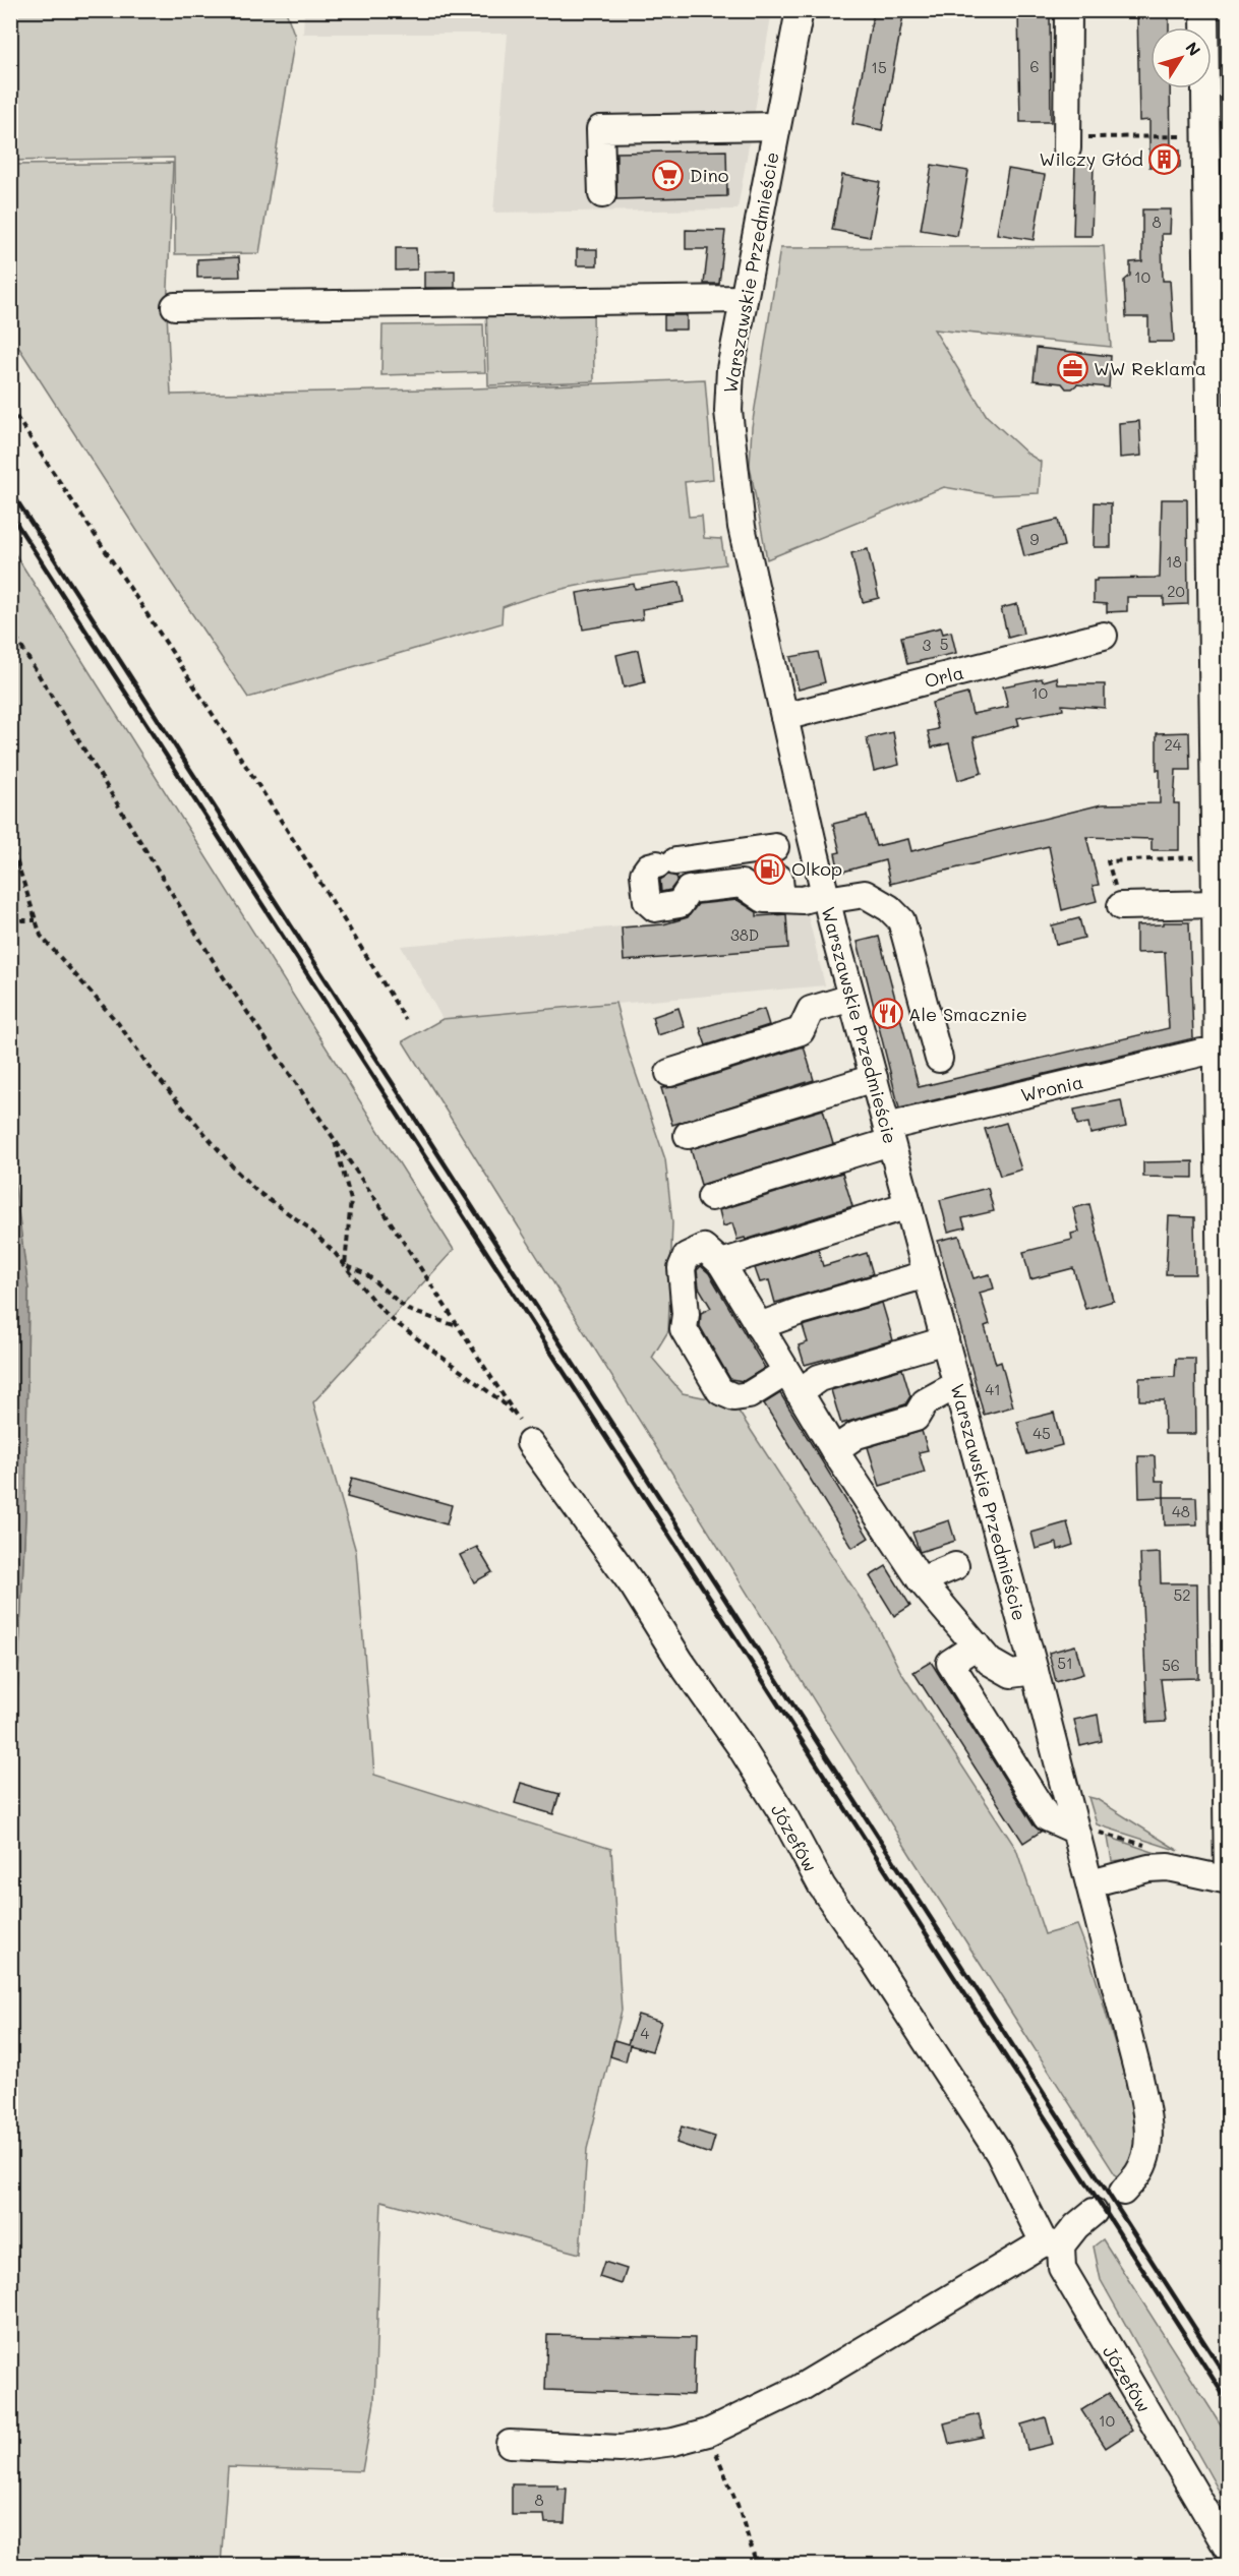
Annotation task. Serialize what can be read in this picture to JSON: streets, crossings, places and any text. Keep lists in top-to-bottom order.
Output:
{
  "streets": {
    "street": [
      "Warszawskie Przedmieście",
      "Orla",
      "Wronia",
      "Józefów"
    ]
  },
  "crossings": [
    ["Warszawskie Przedmieście", "Orla"],
    ["Warszawskie Przedmieście", "Wronia"]
  ],
  "places": {
    "building": ["Wilczy Głód"],
    "supermarket": ["Dino"],
    "office": ["WW Reklama"],
    "fuel station": ["Olkop"],
    "restaurant": ["Ale Smacznie"]
  },
  "house_numbers": [
    "6",
    "15",
    "8",
    "10",
    "9",
    "18",
    "20",
    "5",
    "3",
    "10",
    "24",
    "38D",
    "41",
    "45",
    "48",
    "52",
    "51",
    "56",
    "4",
    "10",
    "8"
  ],
  "north": "top right"
}
